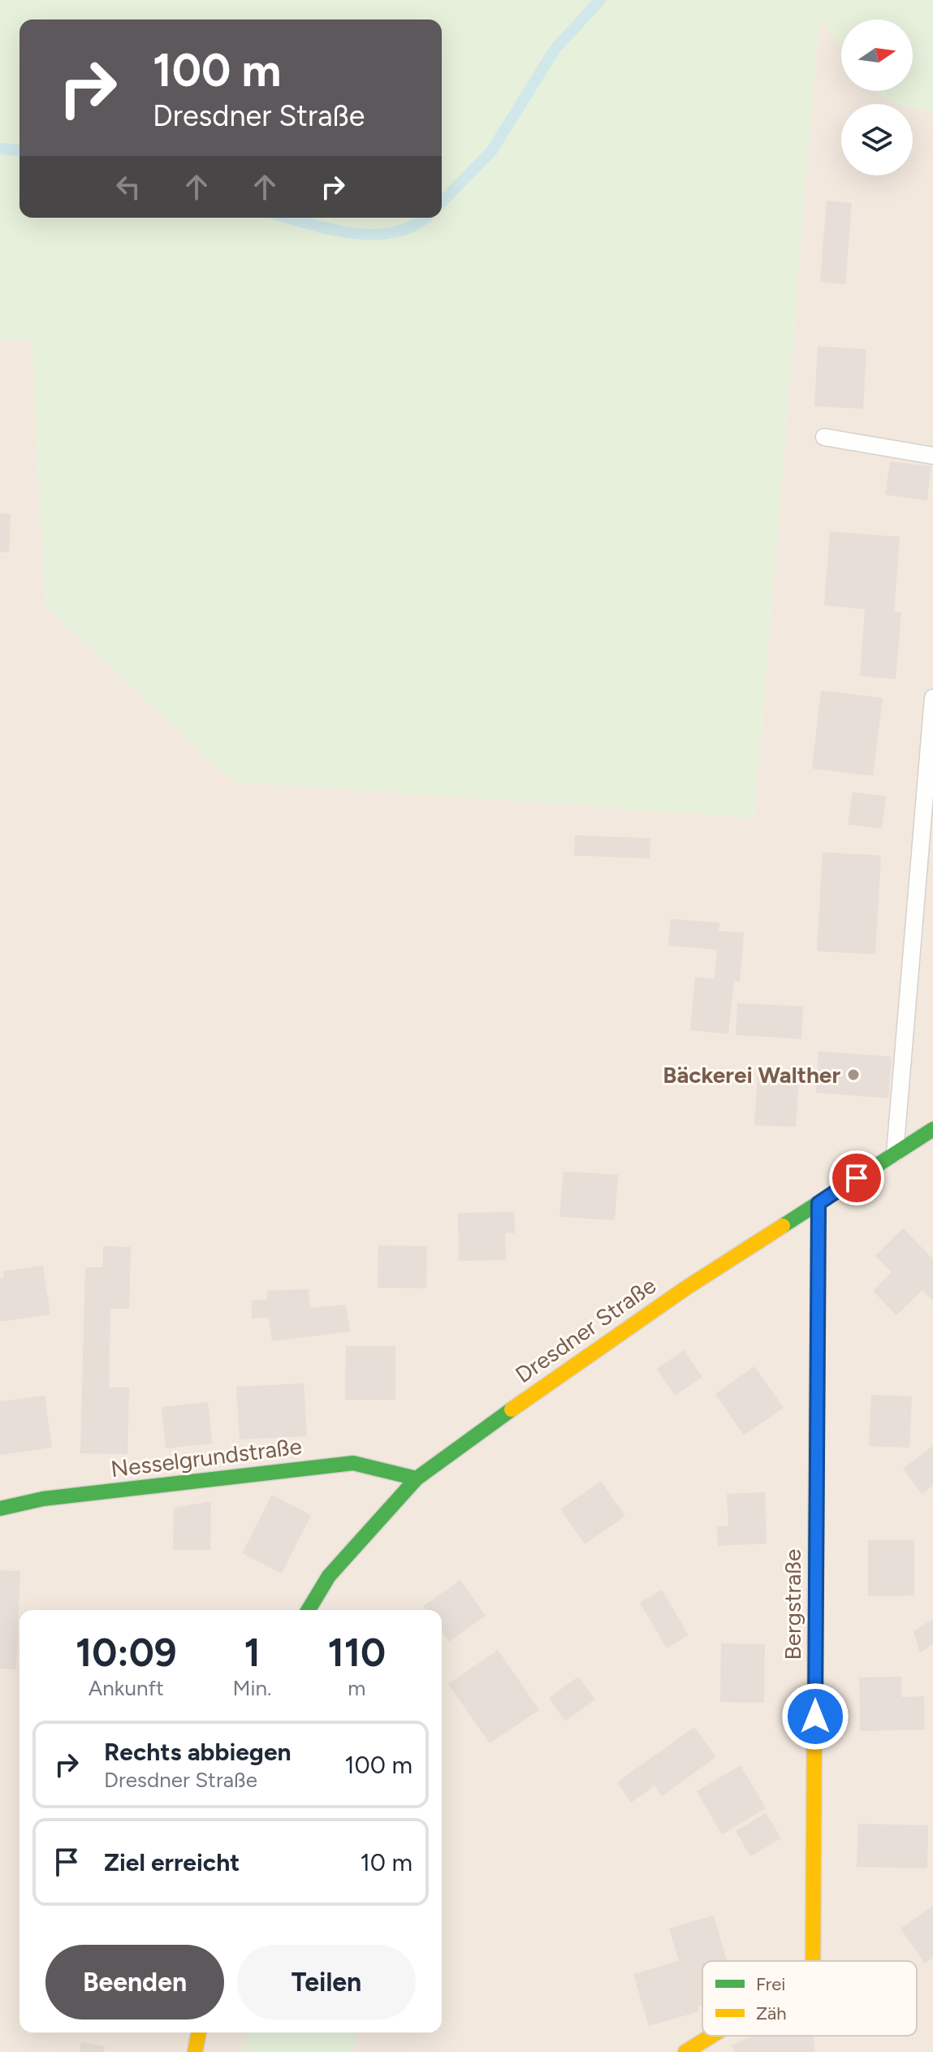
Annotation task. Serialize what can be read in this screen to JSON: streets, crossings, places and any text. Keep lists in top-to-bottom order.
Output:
{
  "streets": {
    "street": ["Dresdner Straße", "Nesselgrundstraße", "Bergstraße"]
  },
  "crossings": [
    ["Dresdner Straße", "Nesselgrundstraße"],
    ["Dresdner Straße", "Bergstraße"]
  ],
  "places": ["Bäckerei Walther"],
  "legend": ["Frei", "Zäh"],
  "north": "right",
  "page": {
    "turn": ["100 m", "Dresdner Straße"],
    "eta": [
      "10:09",
      "Ankunft",
      "1",
      "Min.",
      "110",
      "m"
    ],
    "list": [
      {
        "name": "Rechts abbiegen",
        "note": "Dresdner Straße",
        "value": "100 m"
      },
      {
        "name": "Ziel erreicht",
        "value": "10 m"
      }
    ],
    "buttons": ["Beenden", "Teilen"]
  }
}
